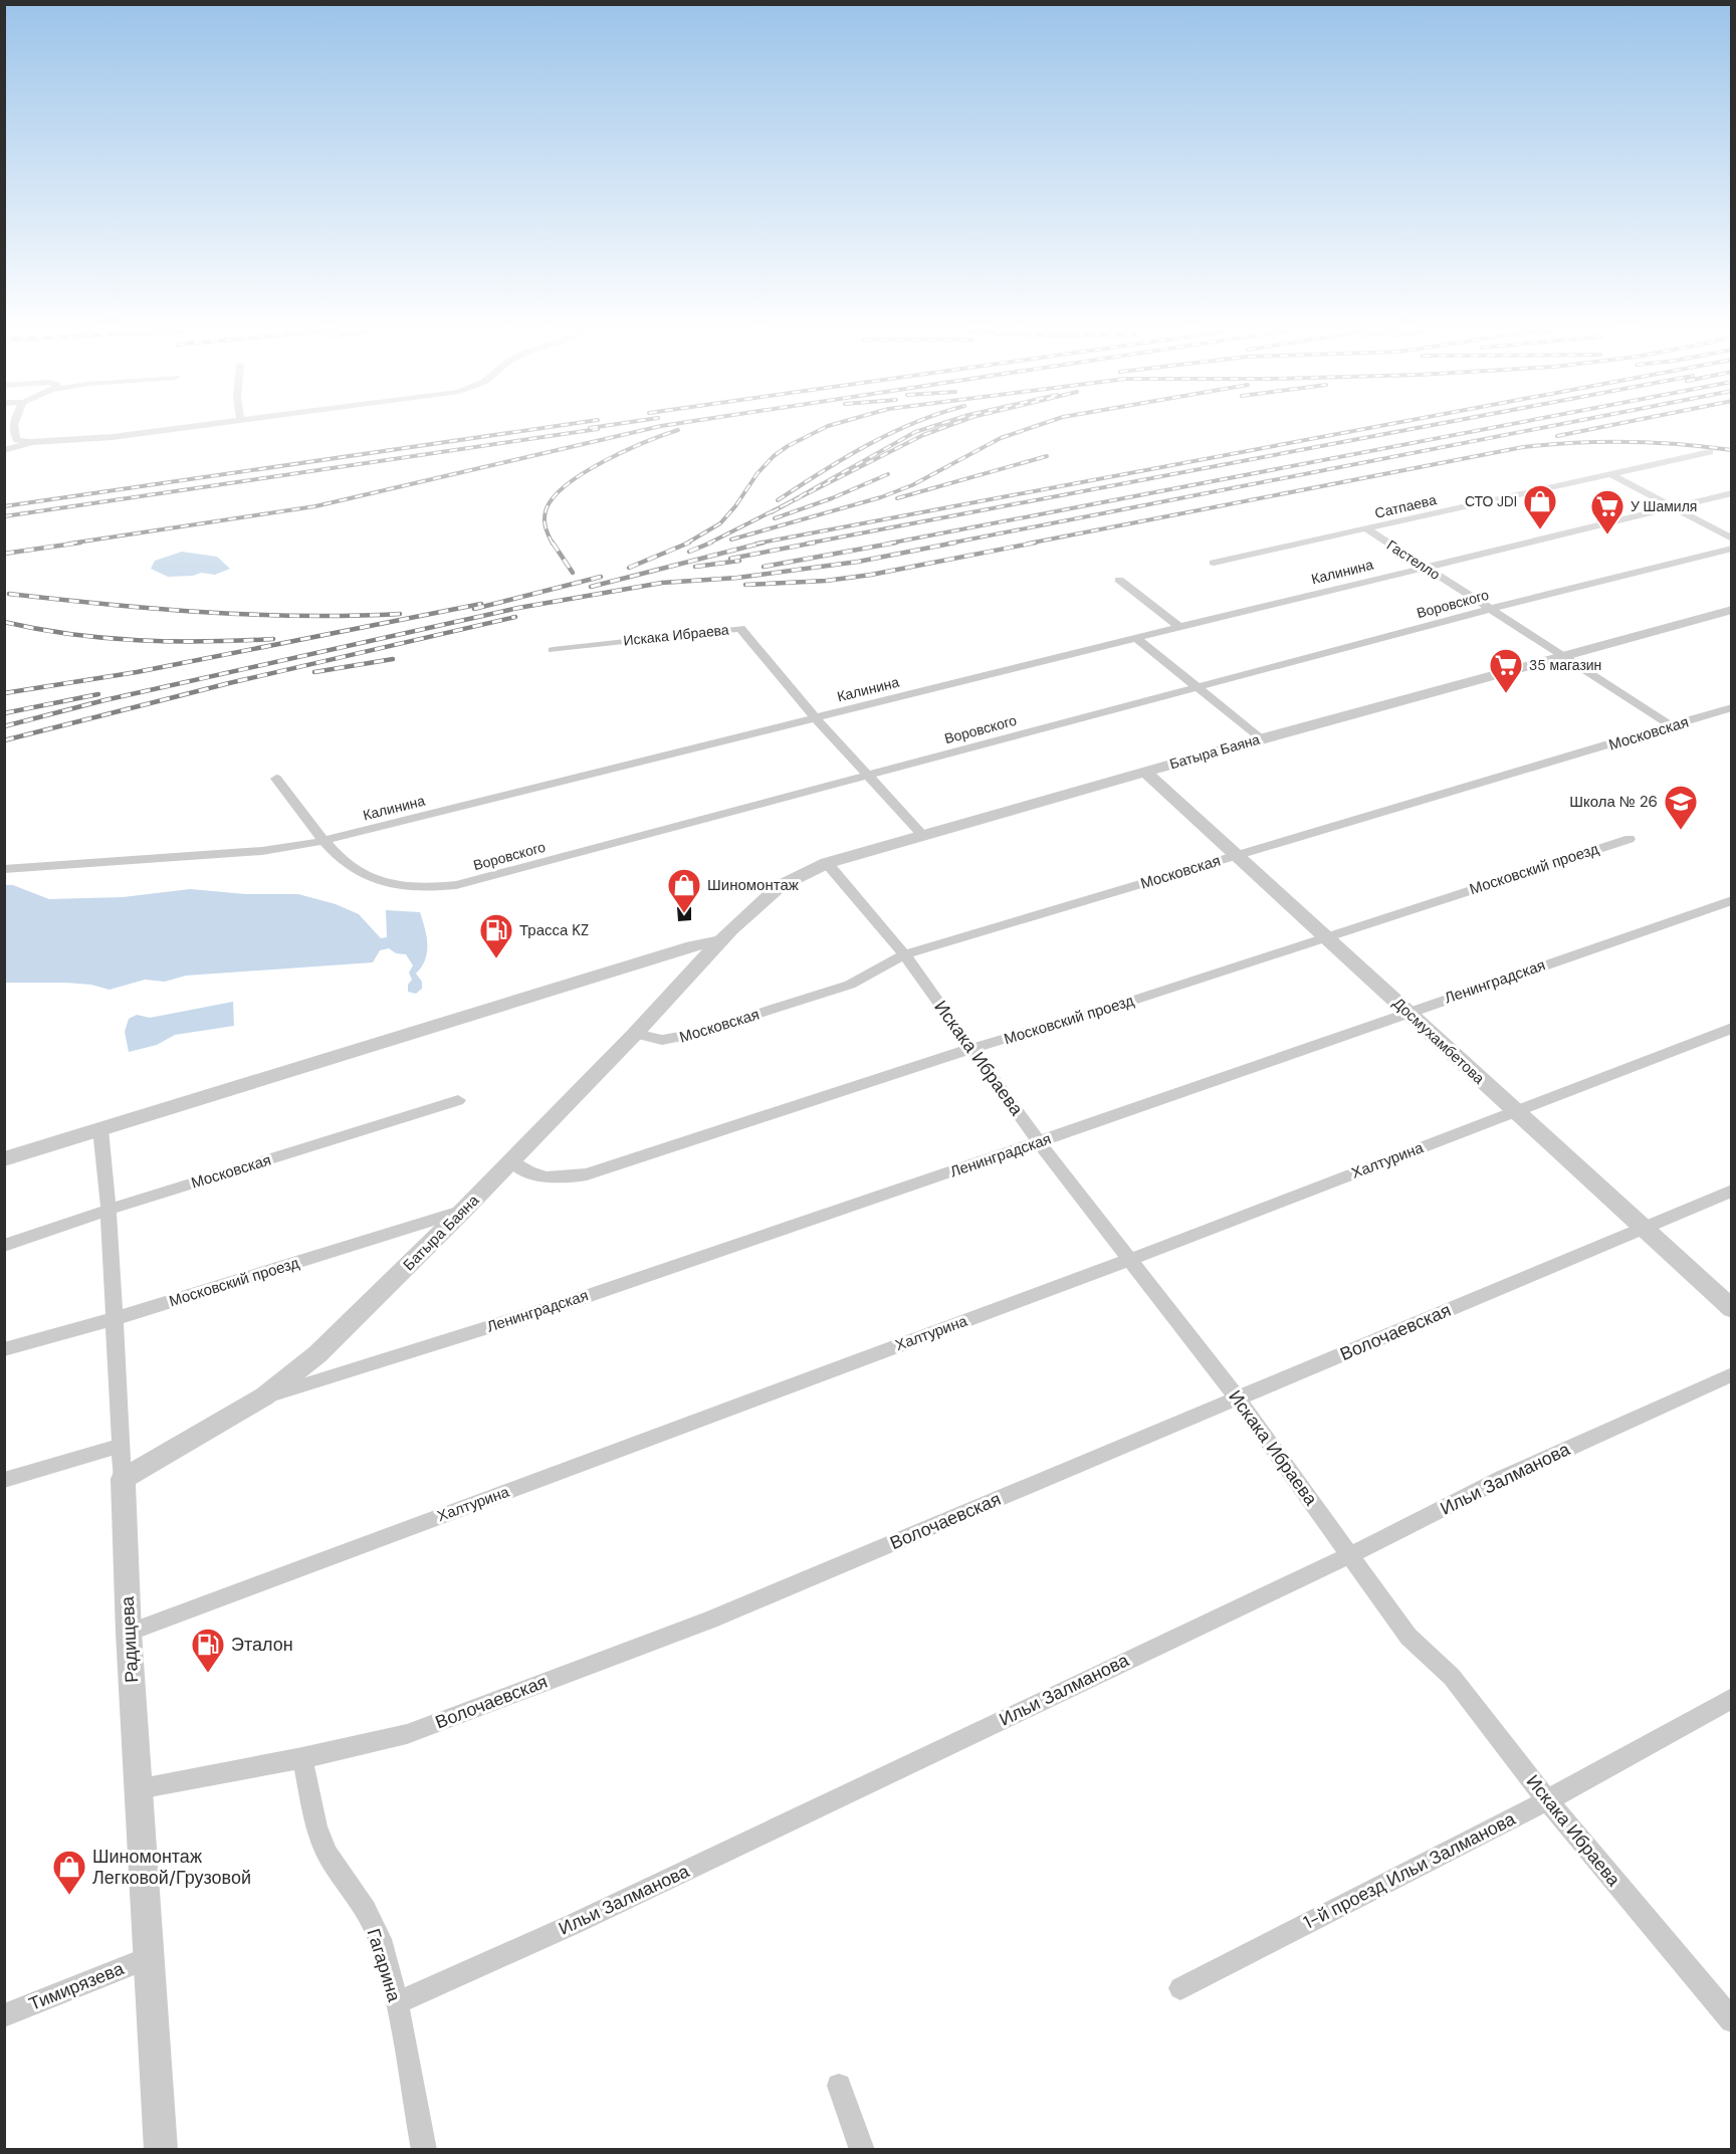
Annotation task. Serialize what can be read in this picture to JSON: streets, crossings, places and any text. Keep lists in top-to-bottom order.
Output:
{
  "streets": {
    "street": [
      "Сатпаева",
      "Гастелло",
      "Калинина",
      "Воровского",
      "Искака Ибраева",
      "Московская",
      "Батыра Баяна",
      "Московский проезд",
      "Ленинградская",
      "Досмухамбетова",
      "Халтурина",
      "Волочаевская",
      "Ильи Залманова",
      "Радищева",
      "1-й проезд Ильи Залманова",
      "Гагарина",
      "Тимирязева"
    ]
  },
  "crossings": [
    ["Сатпаева", "Гастелло"],
    ["Гастелло", "Калинина"],
    ["Гастелло", "Воровского"],
    ["Гастелло", "Московская"],
    ["Гастелло", "Батыра Баяна"],
    ["Калинина", "Воровского"],
    ["Калинина", "Искака Ибраева"],
    ["Воровского", "Искака Ибраева"],
    ["Искака Ибраева", "Московская"],
    ["Искака Ибраева", "Батыра Баяна"],
    ["Искака Ибраева", "Московский проезд"],
    ["Искака Ибраева", "Ленинградская"],
    ["Искака Ибраева", "Халтурина"],
    ["Искака Ибраева", "Волочаевская"],
    ["Искака Ибраева", "Ильи Залманова"],
    ["Искака Ибраева", "1-й проезд Ильи Залманова"],
    ["Московская", "Батыра Баяна"],
    ["Московская", "Досмухамбетова"],
    ["Московская", "Радищева"],
    ["Батыра Баяна", "Московский проезд"],
    ["Батыра Баяна", "Ленинградская"],
    ["Батыра Баяна", "Досмухамбетова"],
    ["Батыра Баяна", "Радищева"],
    ["Московский проезд", "Досмухамбетова"],
    ["Московский проезд", "Радищева"],
    ["Ленинградская", "Досмухамбетова"],
    ["Досмухамбетова", "Халтурина"],
    ["Досмухамбетова", "Волочаевская"],
    ["Халтурина", "Радищева"],
    ["Волочаевская", "Радищева"],
    ["Волочаевская", "Гагарина"],
    ["Ильи Залманова", "Гагарина"],
    ["Радищева", "Тимирязева"]
  ],
  "places": {
    "shop": ["СТО JDI", "Шиномонтаж", "Шиномонтаж Легковой/Грузовой"],
    "supermarket": ["У Шамиля", "35 магазин"],
    "school or university": ["Школа № 26"],
    "fuel station": ["Трасса KZ", "Эталон"]
  }
}
